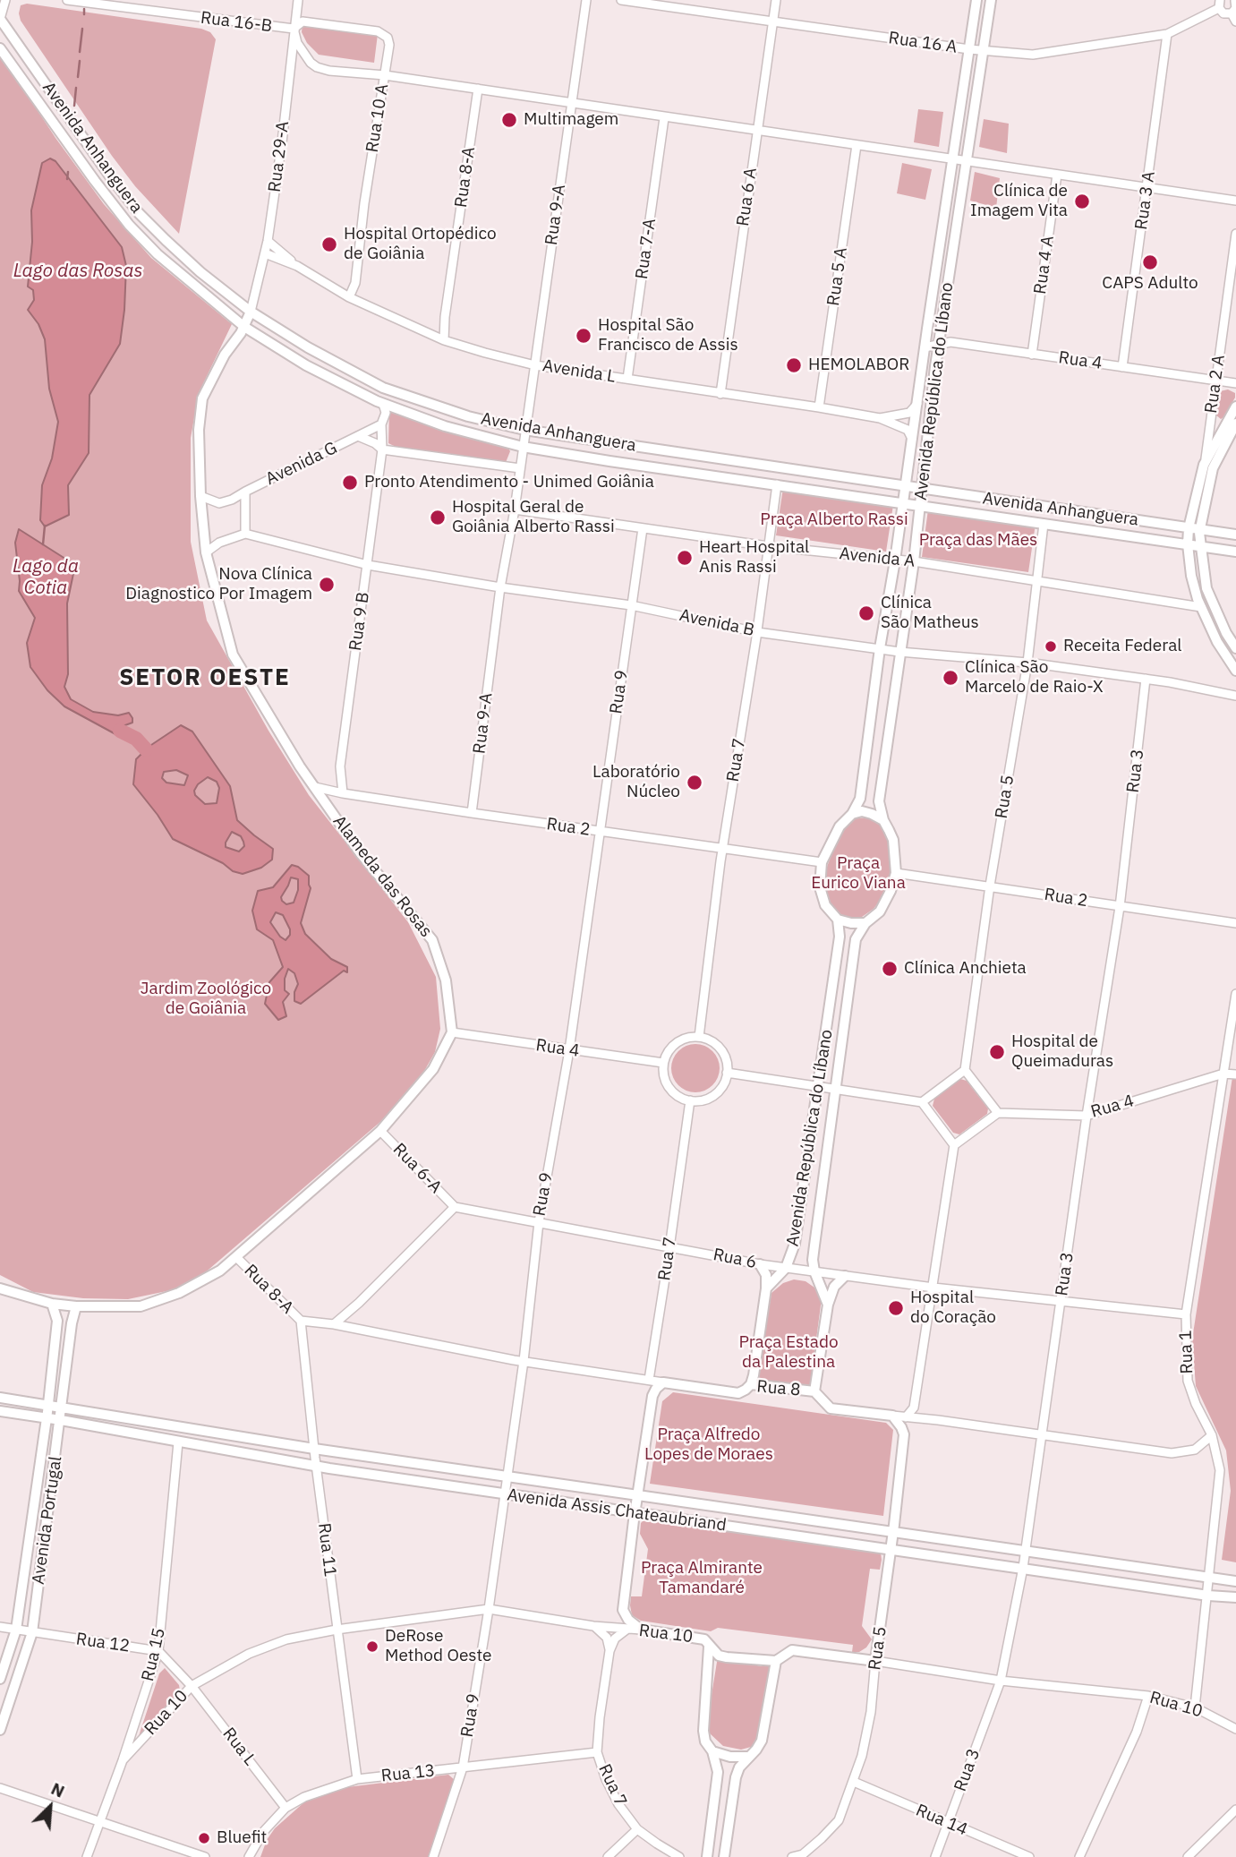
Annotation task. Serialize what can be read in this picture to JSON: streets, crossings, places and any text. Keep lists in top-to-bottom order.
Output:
{
  "streets": {
    "main road": [
      "Avenida Anhanguera",
      "Avenida República do Líbano",
      "Rua 5",
      "Alameda das Rosas",
      "Rua 8",
      "Avenida Assis Chateaubriand",
      "Avenida Portugal",
      "Rua 10"
    ],
    "street": [
      "Rua 16-B",
      "Rua 16 A",
      "Rua 10 A",
      "Rua 29-A",
      "Rua 8-A",
      "Rua 6 A",
      "Rua 3 A",
      "Rua 9-A",
      "Rua 7-A",
      "Rua 4 A",
      "Rua 5 A",
      "Rua 4",
      "Avenida L",
      "Rua 2 A",
      "Avenida G",
      "Avenida A",
      "Rua 9 B",
      "Avenida B",
      "Rua 9",
      "Rua 7",
      "Rua 3",
      "Rua 2",
      "Rua 6-A",
      "Rua 6",
      "Rua 1",
      "Rua 11",
      "Rua 12",
      "Rua 15",
      "Rua L",
      "Rua 13",
      "Rua 14"
    ]
  },
  "crossings": [
    ["Rua 16-B", "Rua 10 A"],
    ["Rua 16-B", "Rua 29-A"],
    ["Rua 16 A", "Rua 6 A"],
    ["Rua 16 A", "Rua 3 A"],
    ["Rua 16 A", "Avenida República do Líbano"],
    ["Rua 10 A", "Rua 29-A"],
    ["Rua 10 A", "Avenida L"],
    ["Avenida Anhanguera", "Rua 29-A"],
    ["Avenida Anhanguera", "Rua 9-A"],
    ["Avenida Anhanguera", "Avenida República do Líbano"],
    ["Avenida Anhanguera", "Rua 7"],
    ["Avenida Anhanguera", "Rua 5"],
    ["Avenida Anhanguera", "Alameda das Rosas"],
    ["Rua 29-A", "Avenida L"],
    ["Rua 29-A", "Alameda das Rosas"],
    ["Rua 8-A", "Avenida L"],
    ["Rua 8-A", "Rua 8"],
    ["Rua 8-A", "Rua 11"],
    ["Rua 6 A", "Avenida L"],
    ["Rua 3 A", "Rua 4"],
    ["Rua 9-A", "Avenida L"],
    ["Rua 9-A", "Avenida A"],
    ["Rua 9-A", "Avenida B"],
    ["Rua 9-A", "Rua 2"],
    ["Rua 7-A", "Avenida L"],
    ["Rua 4 A", "Rua 4"],
    ["Rua 5 A", "Avenida L"],
    ["Rua 4", "Rua 2 A"],
    ["Rua 4", "Avenida República do Líbano"],
    ["Rua 4", "Rua 9"],
    ["Rua 4", "Rua 7"],
    ["Rua 4", "Rua 3"],
    ["Rua 4", "Alameda das Rosas"],
    ["Rua 4", "Rua 1"],
    ["Avenida L", "Avenida República do Líbano"],
    ["Avenida República do Líbano", "Avenida A"],
    ["Avenida República do Líbano", "Avenida B"],
    ["Avenida República do Líbano", "Rua 2"],
    ["Avenida República do Líbano", "Rua 6"],
    ["Avenida República do Líbano", "Rua 8"],
    ["Avenida G", "Rua 9 B"],
    ["Avenida G", "Avenida B"],
    ["Avenida G", "Alameda das Rosas"],
    ["Avenida A", "Rua 9"],
    ["Avenida A", "Rua 7"],
    ["Avenida A", "Rua 5"],
    ["Rua 9 B", "Avenida B"],
    ["Rua 9 B", "Rua 2"],
    ["Avenida B", "Rua 9"],
    ["Avenida B", "Rua 7"],
    ["Avenida B", "Rua 3"],
    ["Avenida B", "Rua 5"],
    ["Rua 9", "Rua 2"],
    ["Rua 9", "Rua 6"],
    ["Rua 9", "Rua 8"],
    ["Rua 9", "Avenida Assis Chateaubriand"],
    ["Rua 9", "Rua 10"],
    ["Rua 9", "Rua 13"],
    ["Rua 7", "Rua 2"],
    ["Rua 7", "Rua 6"],
    ["Rua 7", "Rua 8"],
    ["Rua 7", "Rua 10"],
    ["Rua 7", "Rua 13"],
    ["Rua 3", "Rua 2"],
    ["Rua 3", "Rua 6"],
    ["Rua 3", "Rua 8"],
    ["Rua 3", "Avenida Assis Chateaubriand"],
    ["Rua 3", "Rua 10"],
    ["Rua 3", "Rua 14"],
    ["Rua 5", "Rua 2"],
    ["Rua 5", "Rua 8"],
    ["Rua 5", "Avenida Assis Chateaubriand"],
    ["Rua 5", "Rua 10"],
    ["Rua 5", "Rua 14"],
    ["Rua 2", "Alameda das Rosas"],
    ["Rua 6-A", "Rua 6"],
    ["Rua 6", "Rua 1"],
    ["Rua 1", "Rua 8"],
    ["Rua 1", "Avenida Assis Chateaubriand"],
    ["Rua 1", "Rua 10"],
    ["Rua 8", "Rua 11"],
    ["Avenida Assis Chateaubriand", "Avenida Portugal"],
    ["Avenida Assis Chateaubriand", "Rua 11"],
    ["Avenida Assis Chateaubriand", "Rua 15"],
    ["Avenida Portugal", "Rua 12"],
    ["Rua 11", "Rua 10"],
    ["Rua 11", "Rua 13"],
    ["Rua 10", "Rua 15"],
    ["Rua 10", "Rua L"],
    ["Rua 12", "Rua 15"],
    ["Rua L", "Rua 13"]
  ],
  "districts": ["SETOR OESTE"],
  "water": ["Lago das Rosas", "Lago da Cotia"],
  "parks": [
    "Praça Alberto Rassi",
    "Praça das Mães",
    "Praça Eurico Viana",
    "Jardim Zoológico de Goiânia",
    "Praça Estado da Palestina",
    "Praça Alfredo Lopes de Moraes",
    "Praça Almirante Tamandaré"
  ],
  "places": [
    "Multimagem",
    "Clínica de Imagem Vita",
    "Hospital Ortopédico de Goiânia",
    "CAPS Adulto",
    "Hospital São Francisco de Assis",
    "HEMOLABOR",
    "Pronto Atendimento - Unimed Goiânia",
    "Hospital Geral de Goiânia Alberto Rassi",
    "Heart Hospital Anis Rassi",
    "Nova Clínica Diagnostico Por Imagem",
    "Clínica São Matheus",
    "Receita Federal",
    "Clínica São Marcelo de Raio-X",
    "Laboratório Núcleo",
    "Clínica Anchieta",
    "Hospital de Queimaduras",
    "Hospital do Coração",
    "DeRose Method Oeste",
    "Bluefit"
  ],
  "north": "top right"
}
